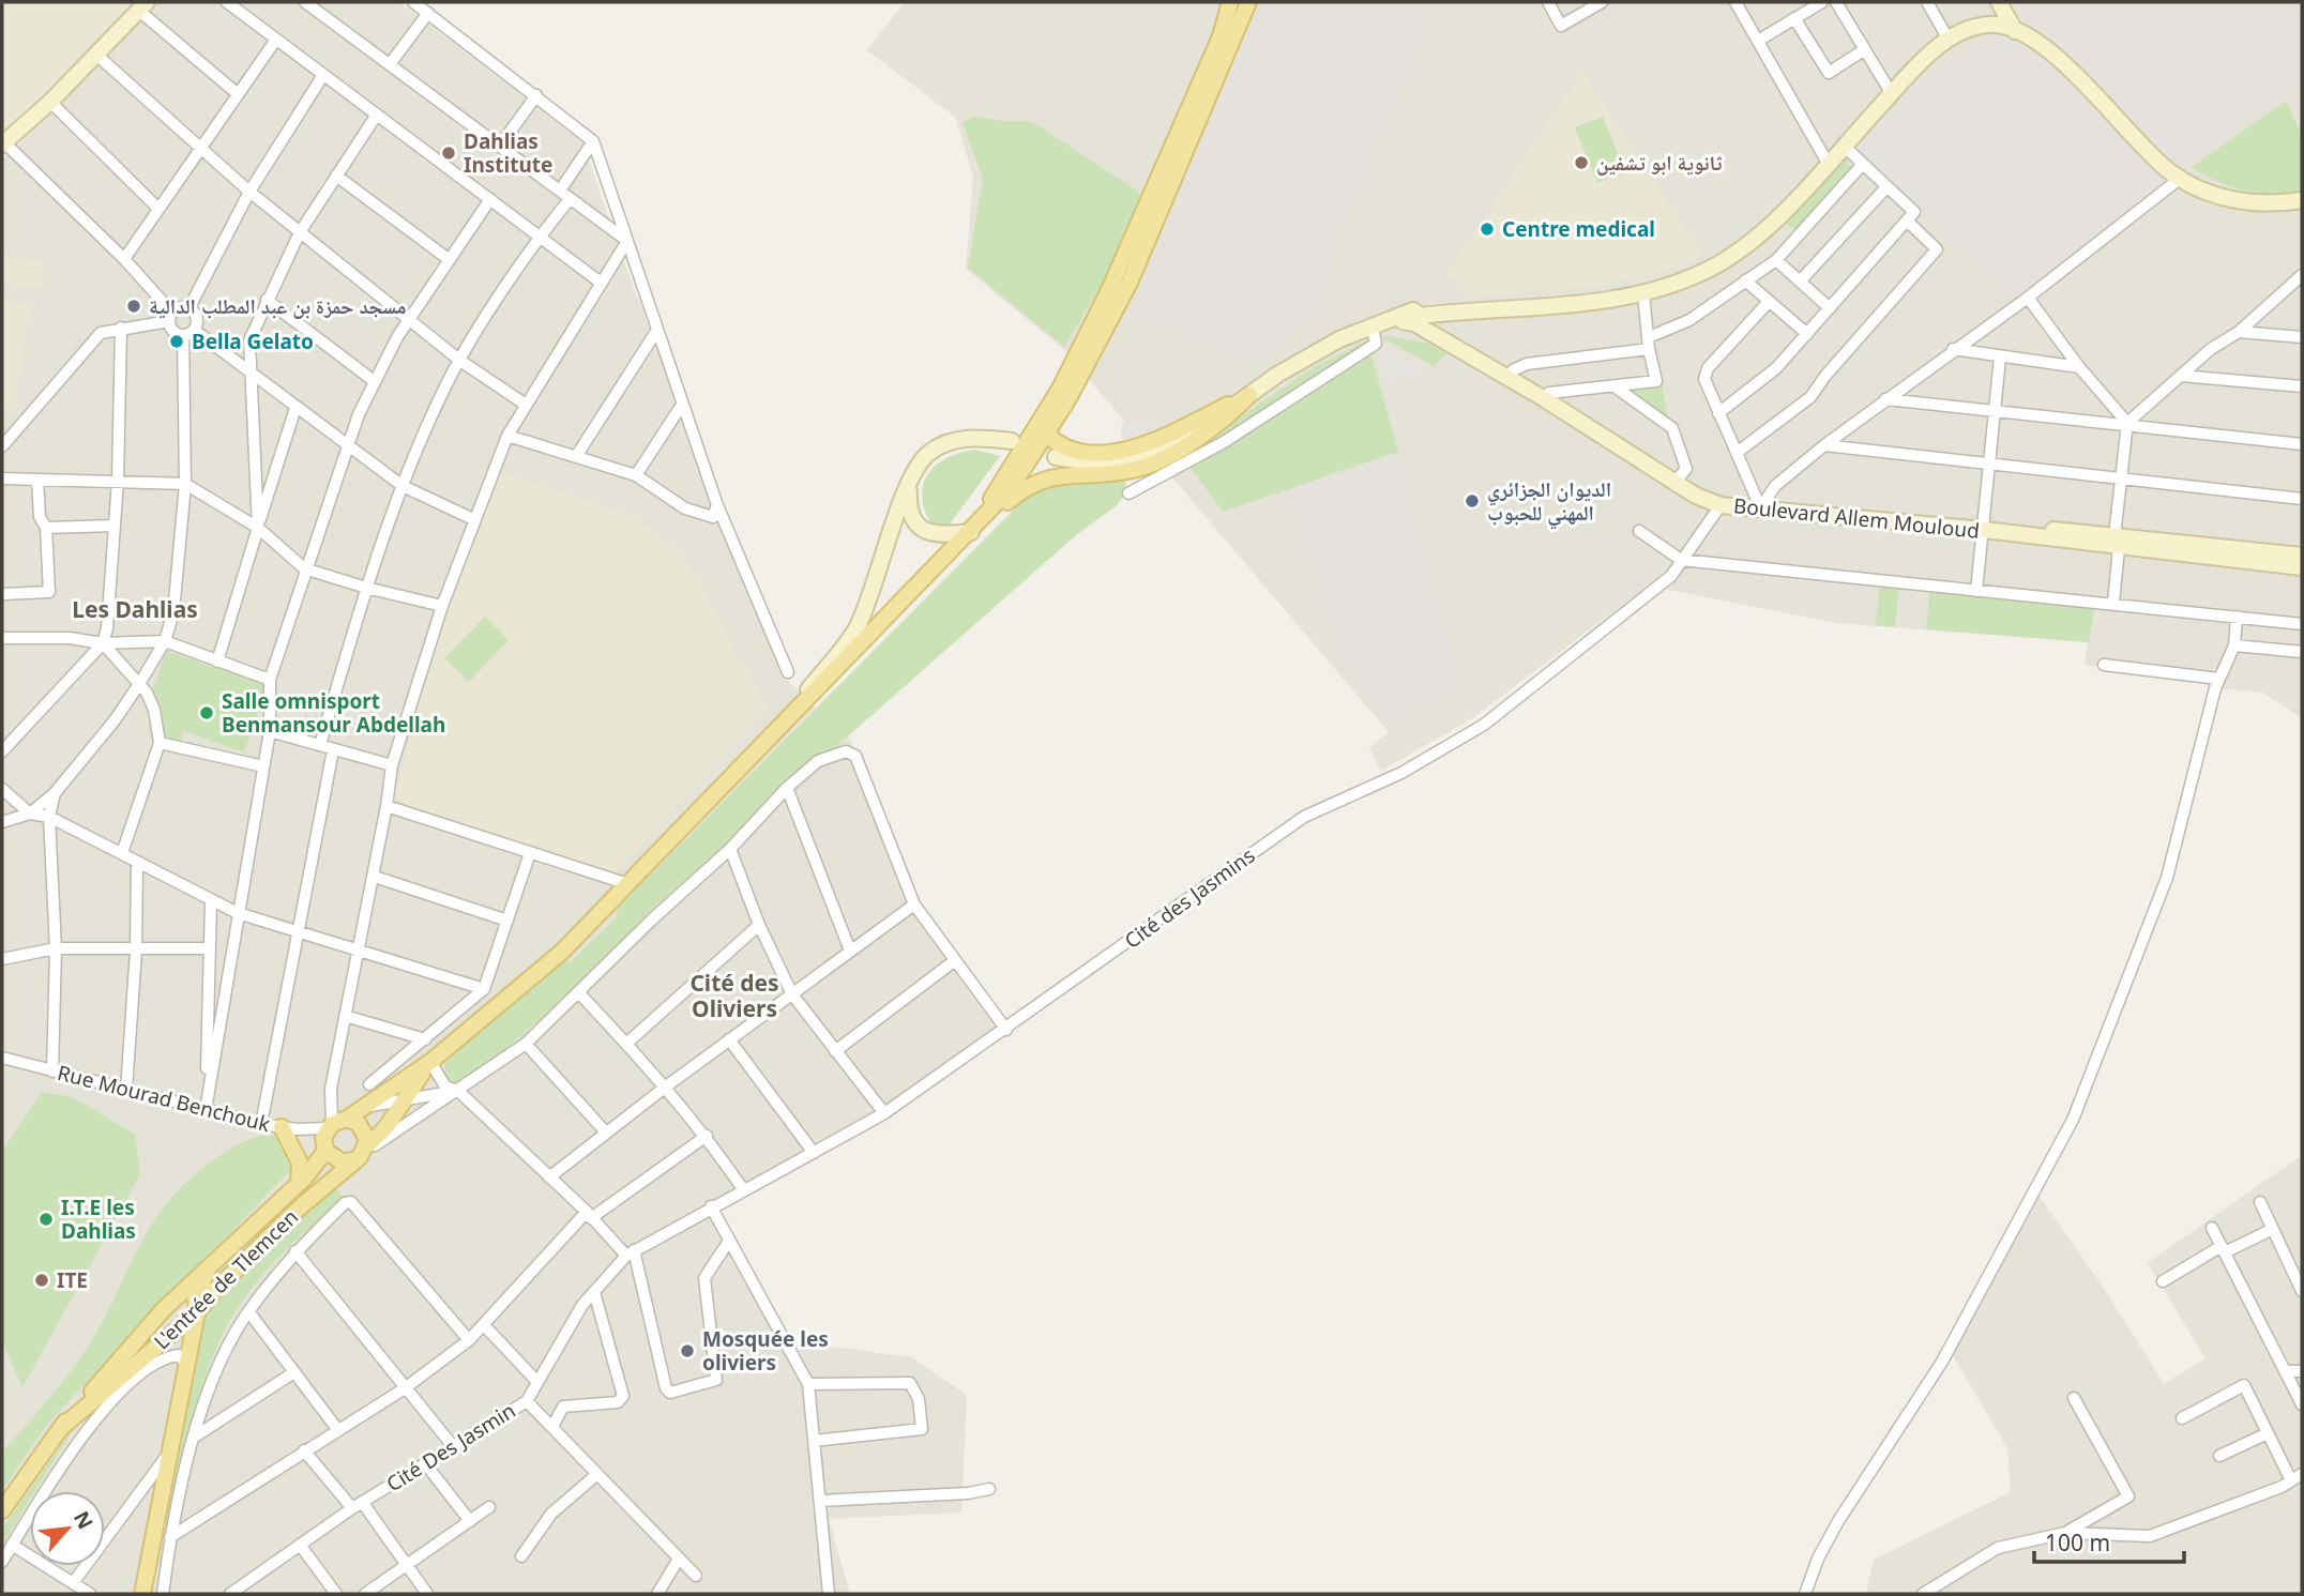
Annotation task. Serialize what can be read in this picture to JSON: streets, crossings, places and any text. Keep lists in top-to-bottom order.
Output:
{
  "streets": {
    "main road": ["Boulevard Allem Mouloud", "L'entrée de Tlemcen"],
    "street": ["Cité des Jasmins", "Rue Mourad Benchouk", "Cité Des Jasmin"]
  },
  "crossings": [
    ["Boulevard Allem Mouloud", "Cité des Jasmins"],
    ["Cité des Jasmins", "Cité Des Jasmin"],
    ["Rue Mourad Benchouk", "L'entrée de Tlemcen"]
  ],
  "districts": ["Les Dahlias", "Cité des Oliviers"],
  "places": [
    "Dahlias Institute",
    "ثانوية ابو تشفين",
    "Centre medical",
    "مسجد حمزة بن عبد المطلب الدالية",
    "Bella Gelato",
    "الديوان الجزائري المهني للحبوب",
    "Salle omnisport Benmansour Abdellah",
    "I.T.E les Dahlias",
    "ITE",
    "Mosquée les oliviers"
  ],
  "scale_bar": "100 m",
  "north": "top right"
}
